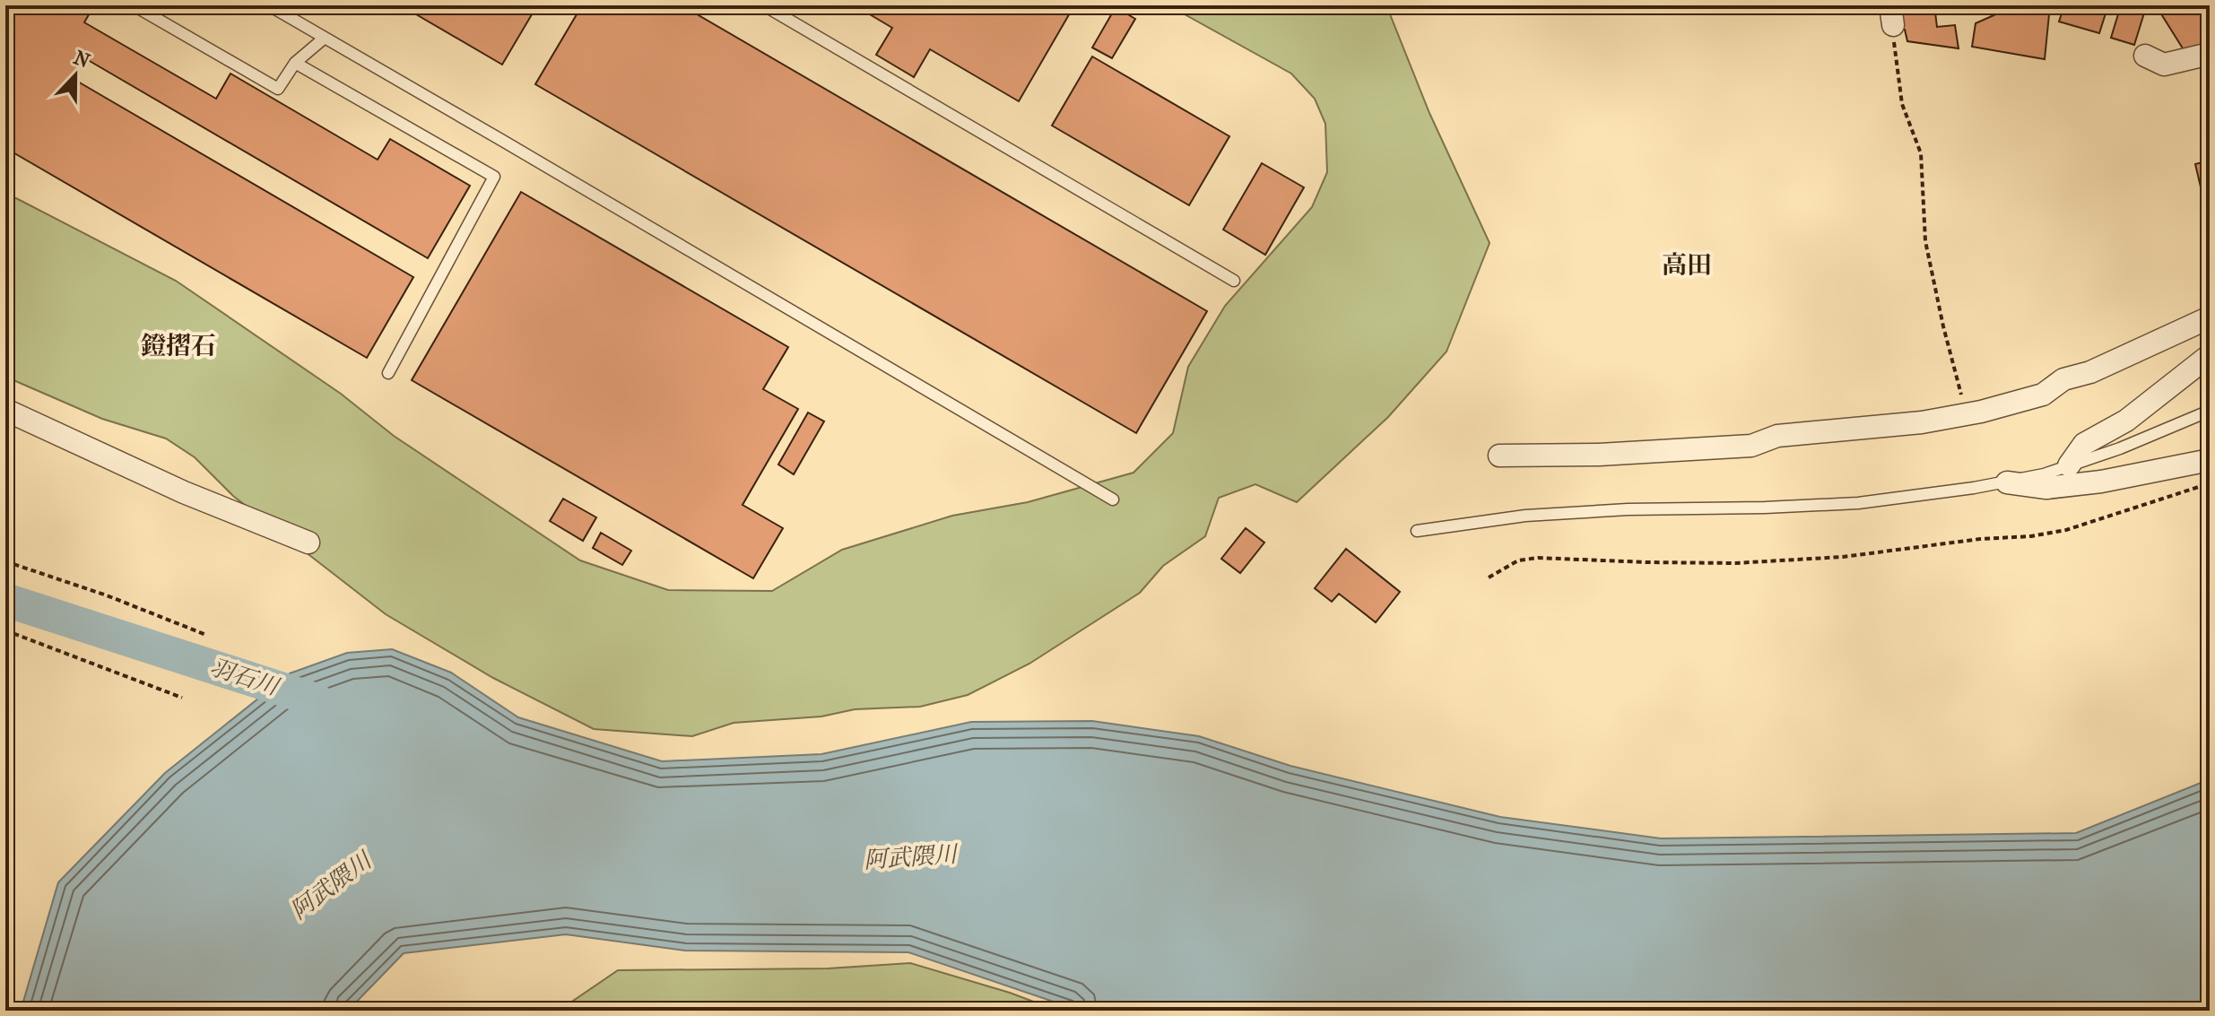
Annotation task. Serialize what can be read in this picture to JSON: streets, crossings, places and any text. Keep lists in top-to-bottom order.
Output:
{
  "districts": ["高田", "鐙摺石"],
  "water": ["羽石川", "阿武隈川"],
  "north": "top"
}
